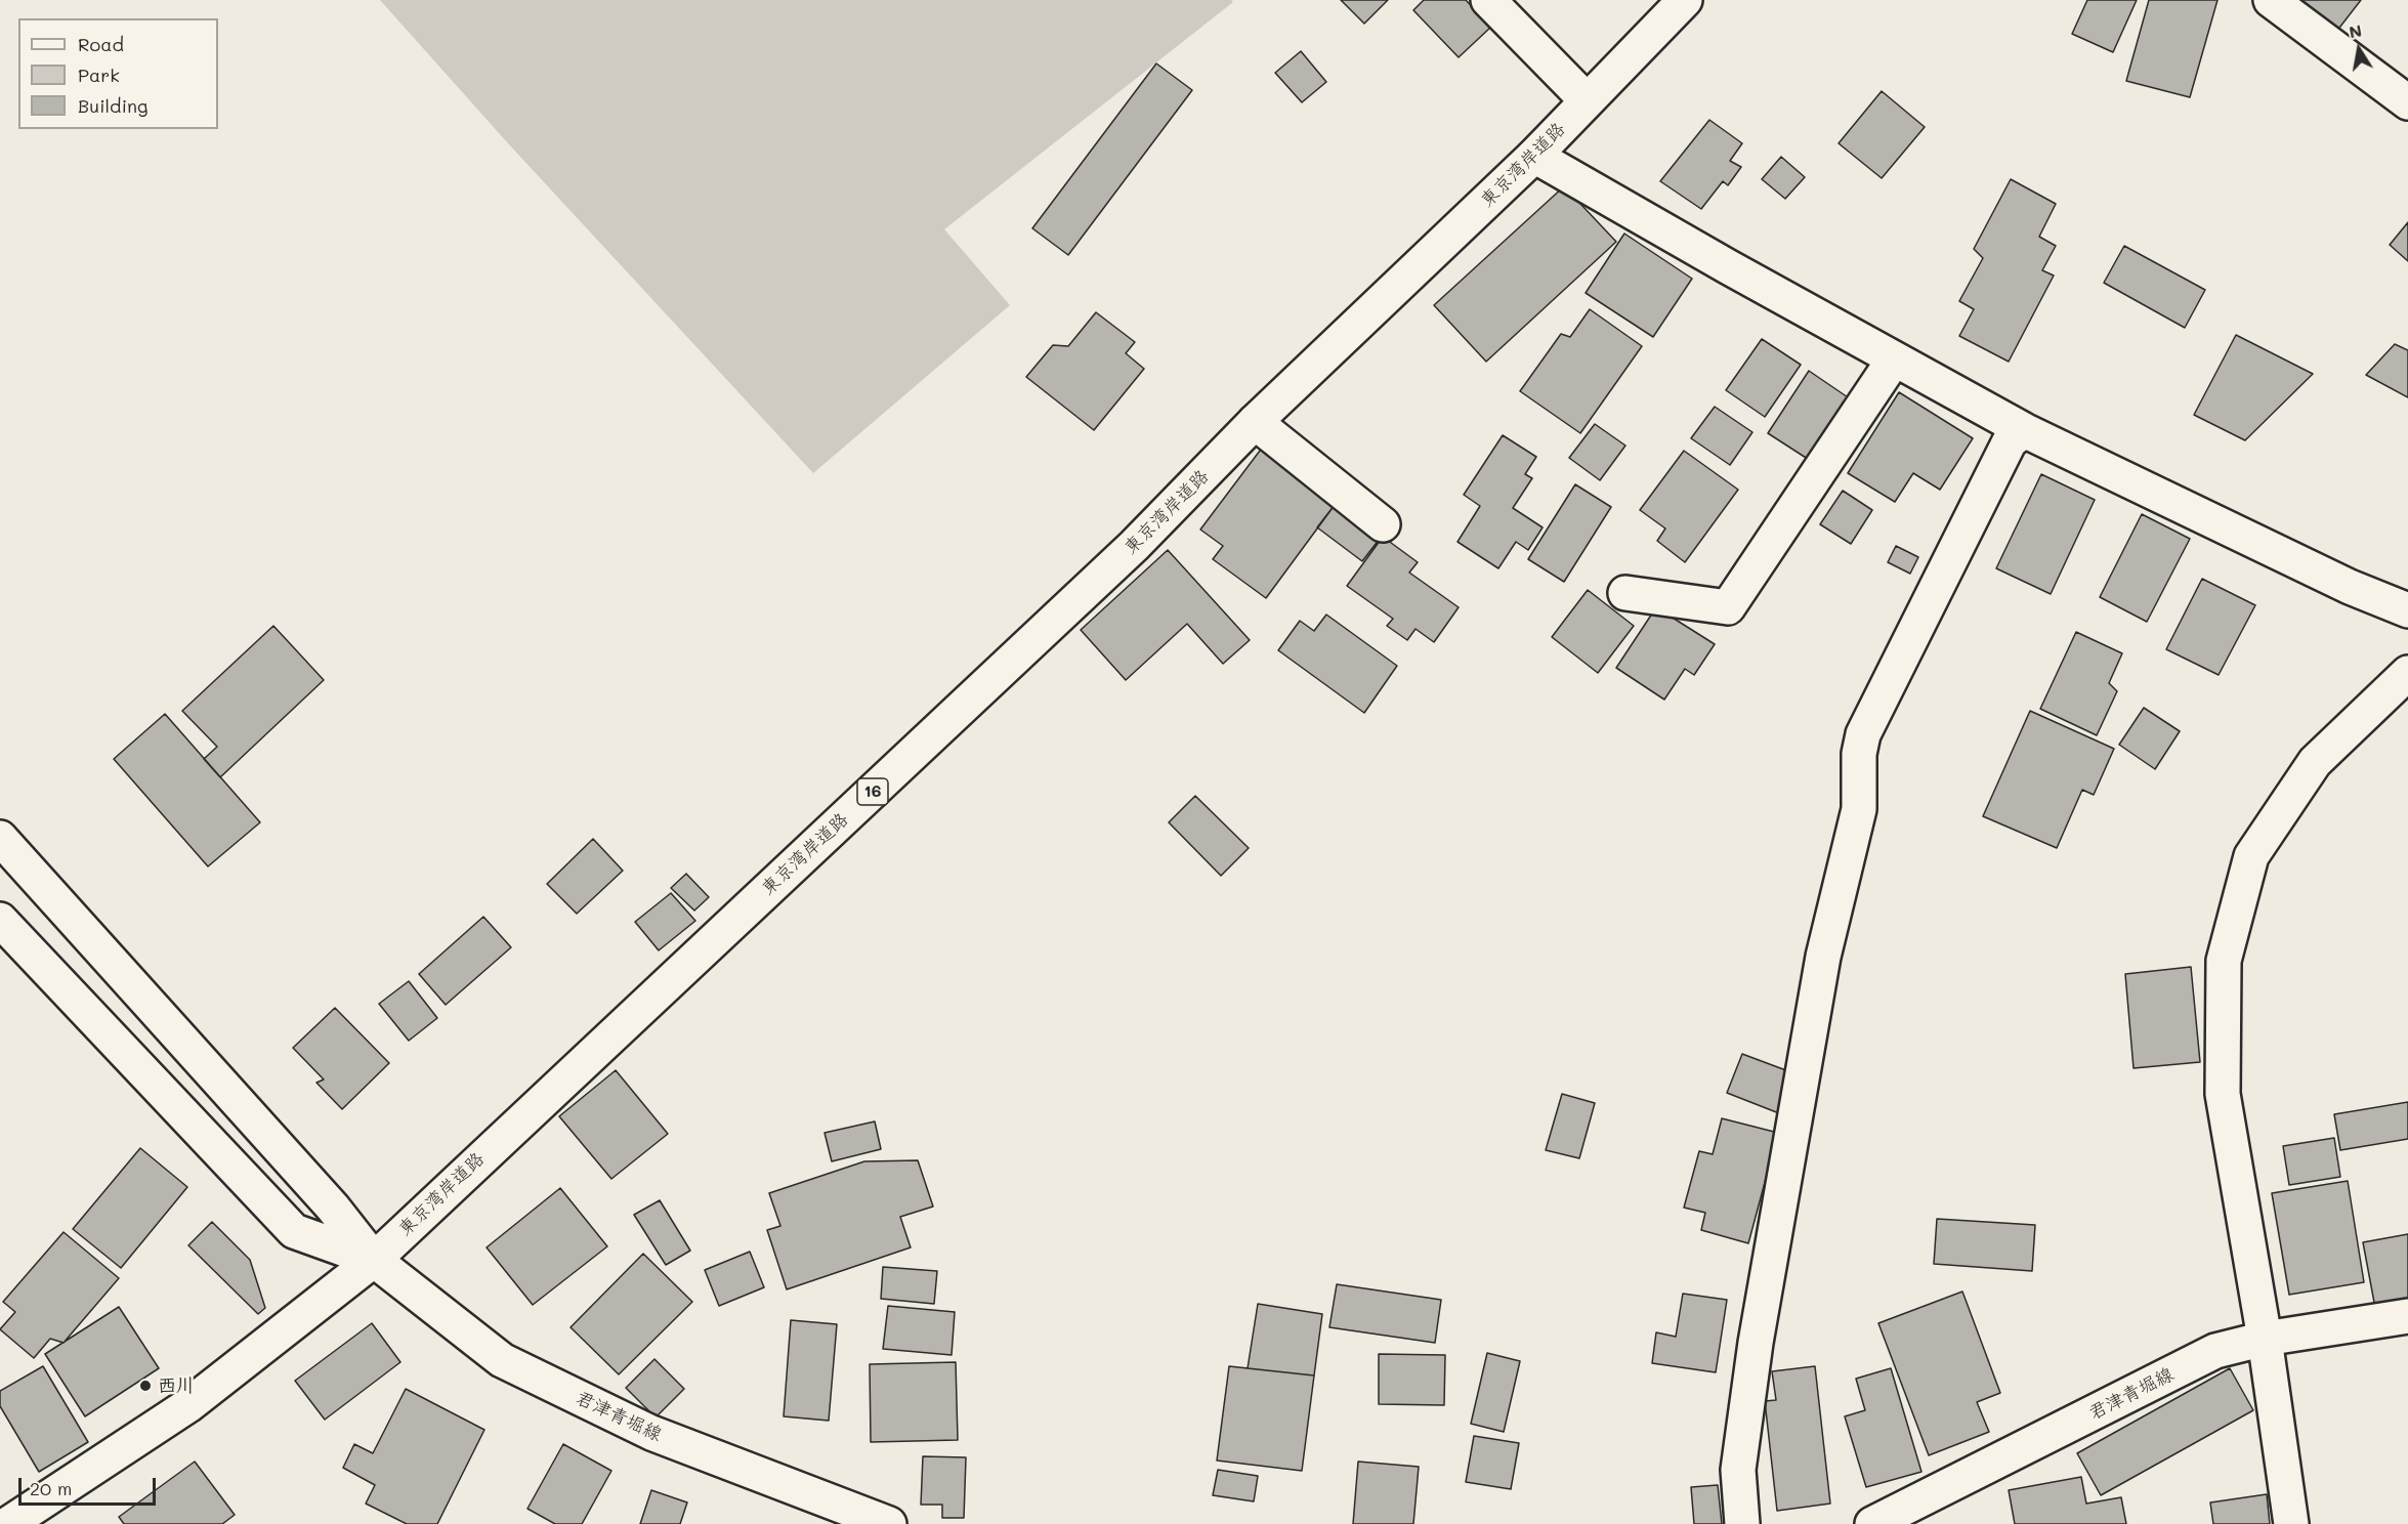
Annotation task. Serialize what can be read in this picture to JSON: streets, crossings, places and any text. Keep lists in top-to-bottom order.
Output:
{
  "streets": {
    "main road": ["東京湾岸道路", "16", "君津青堀線"]
  },
  "crossings": [
    ["東京湾岸道路", "君津青堀線"]
  ],
  "places": ["西川"],
  "legend": ["Road", "Park", "Building"],
  "scale_bar": "20 m",
  "north": "top"
}
